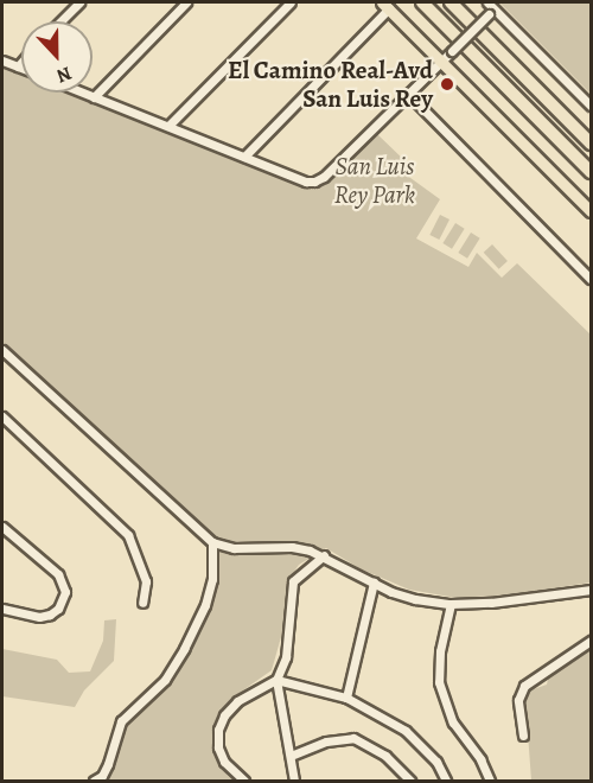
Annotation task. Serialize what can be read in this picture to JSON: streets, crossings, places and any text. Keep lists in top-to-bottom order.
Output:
{
  "parks": ["San Luis Rey Park"],
  "places": ["El Camino Real-Avd San Luis Rey"],
  "north": "bottom"
}
